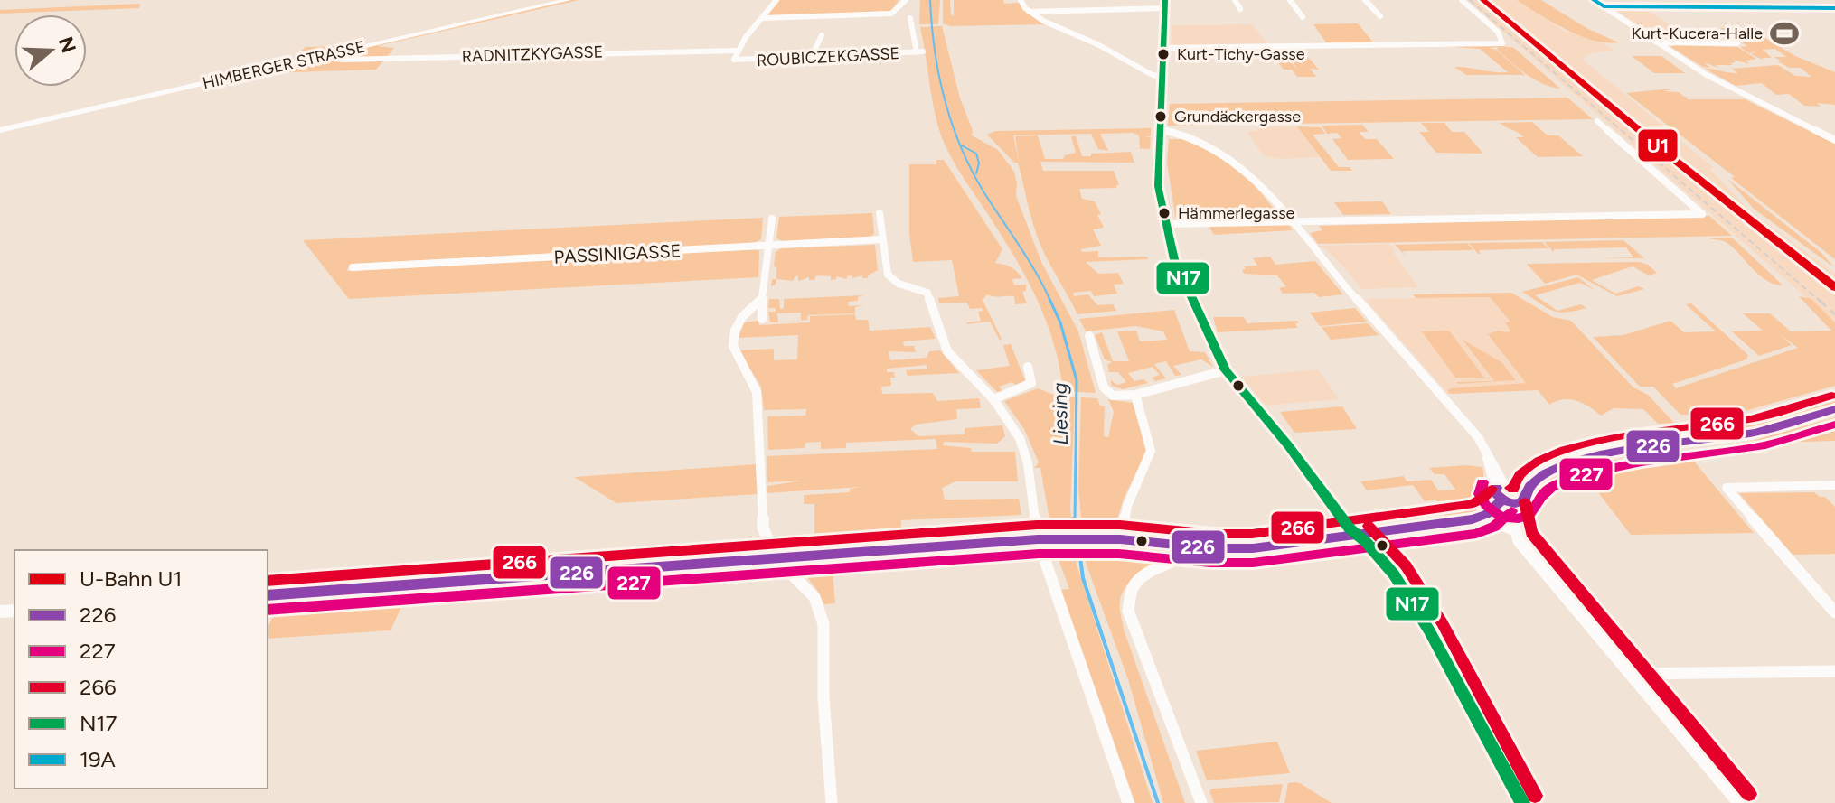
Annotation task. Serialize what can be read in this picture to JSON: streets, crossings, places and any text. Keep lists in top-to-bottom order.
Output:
{
  "streets": {
    "main road": ["HIMBERGER STRASSE"],
    "street": ["RADNITZKYGASSE", "ROUBICZEKGASSE", "PASSINIGASSE"]
  },
  "crossings": [
    ["RADNITZKYGASSE", "ROUBICZEKGASSE"],
    ["RADNITZKYGASSE", "HIMBERGER STRASSE"]
  ],
  "water": ["Liesing"],
  "places": {
    "sports": ["Kurt-Kucera-Halle"],
    "other": ["Kurt-Tichy-Gasse", "Grundäckergasse", "Hämmerlegasse"]
  },
  "lines": [
    "metro line U1",
    "transit line N17",
    "transit line 19A",
    "transit line 266",
    "transit line 226",
    "transit line 227"
  ],
  "legend": [
    "U-Bahn U1",
    "226",
    "227",
    "266",
    "N17",
    "19A"
  ],
  "north": "right"
}
